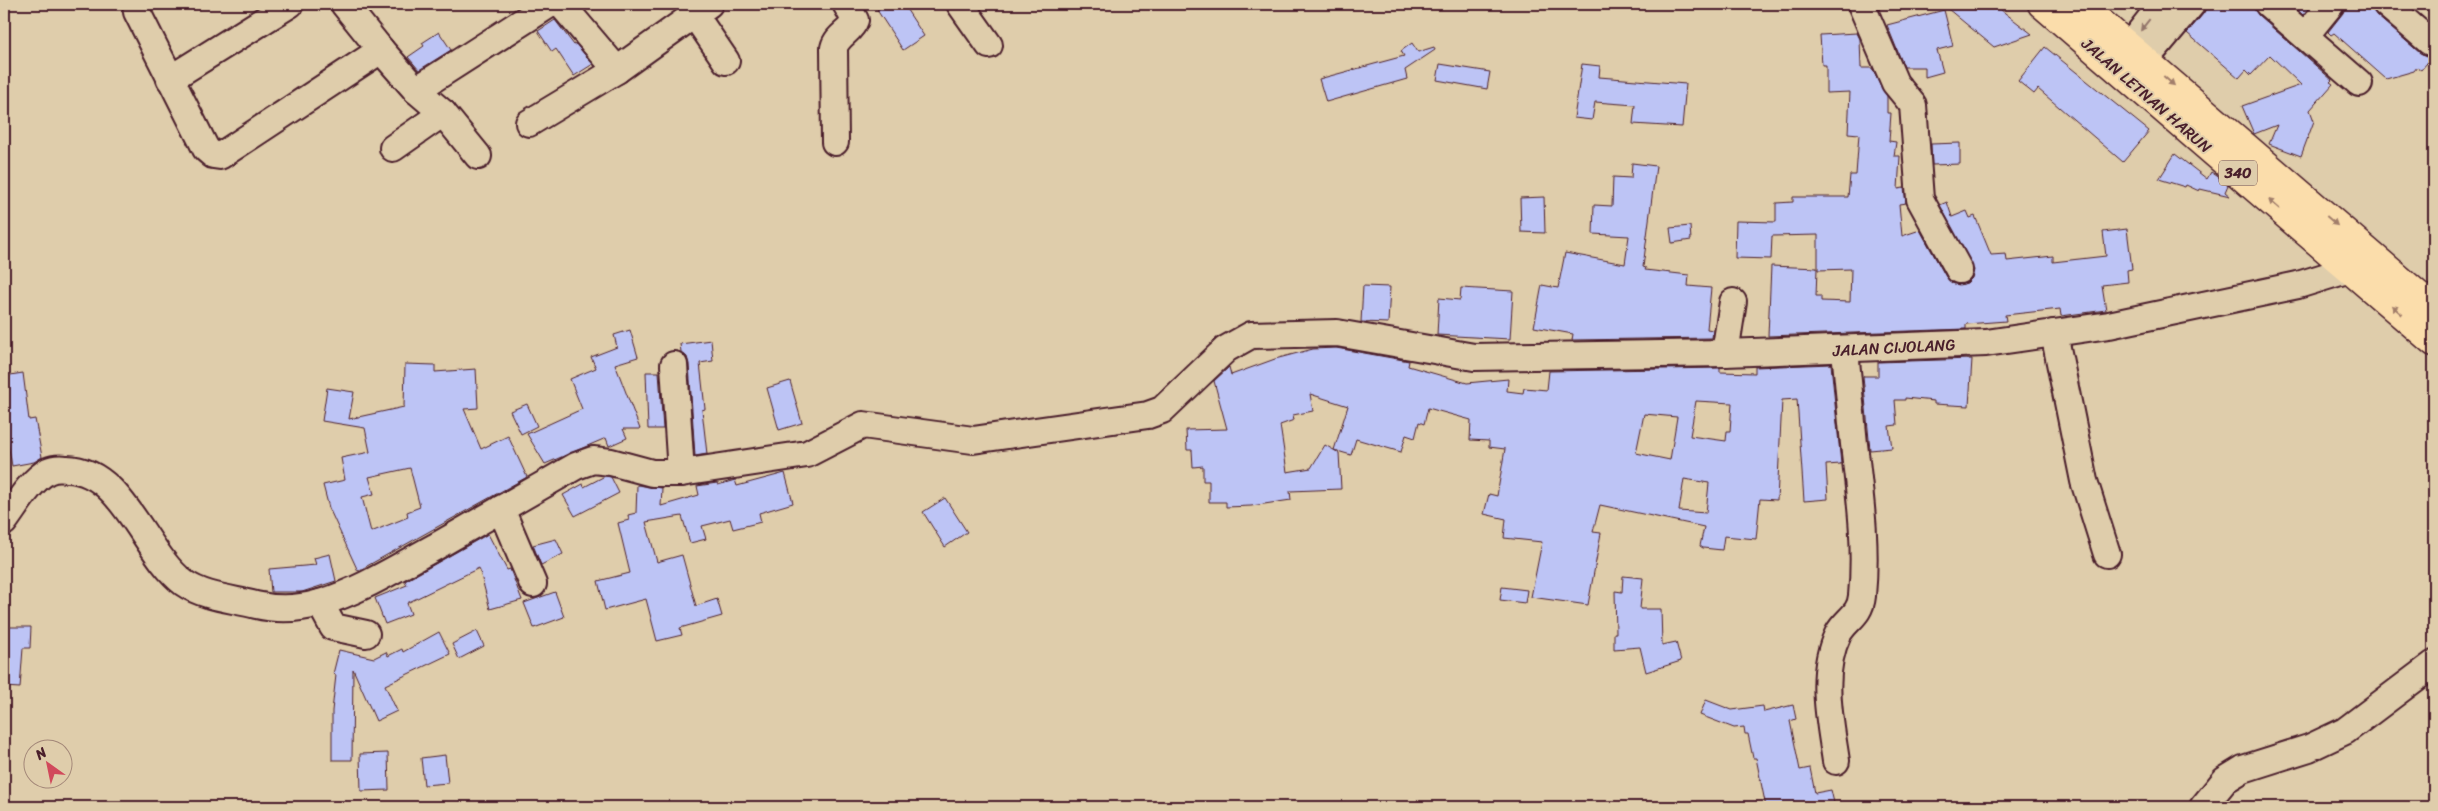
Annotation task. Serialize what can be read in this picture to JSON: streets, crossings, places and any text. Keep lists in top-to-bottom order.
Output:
{
  "streets": {
    "main road": ["JALAN LETNAN HARUN", "340"],
    "street": ["JALAN CIJOLANG"]
  },
  "crossings": [
    ["JALAN LETNAN HARUN", "JALAN CIJOLANG"]
  ],
  "north": "top left"
}
